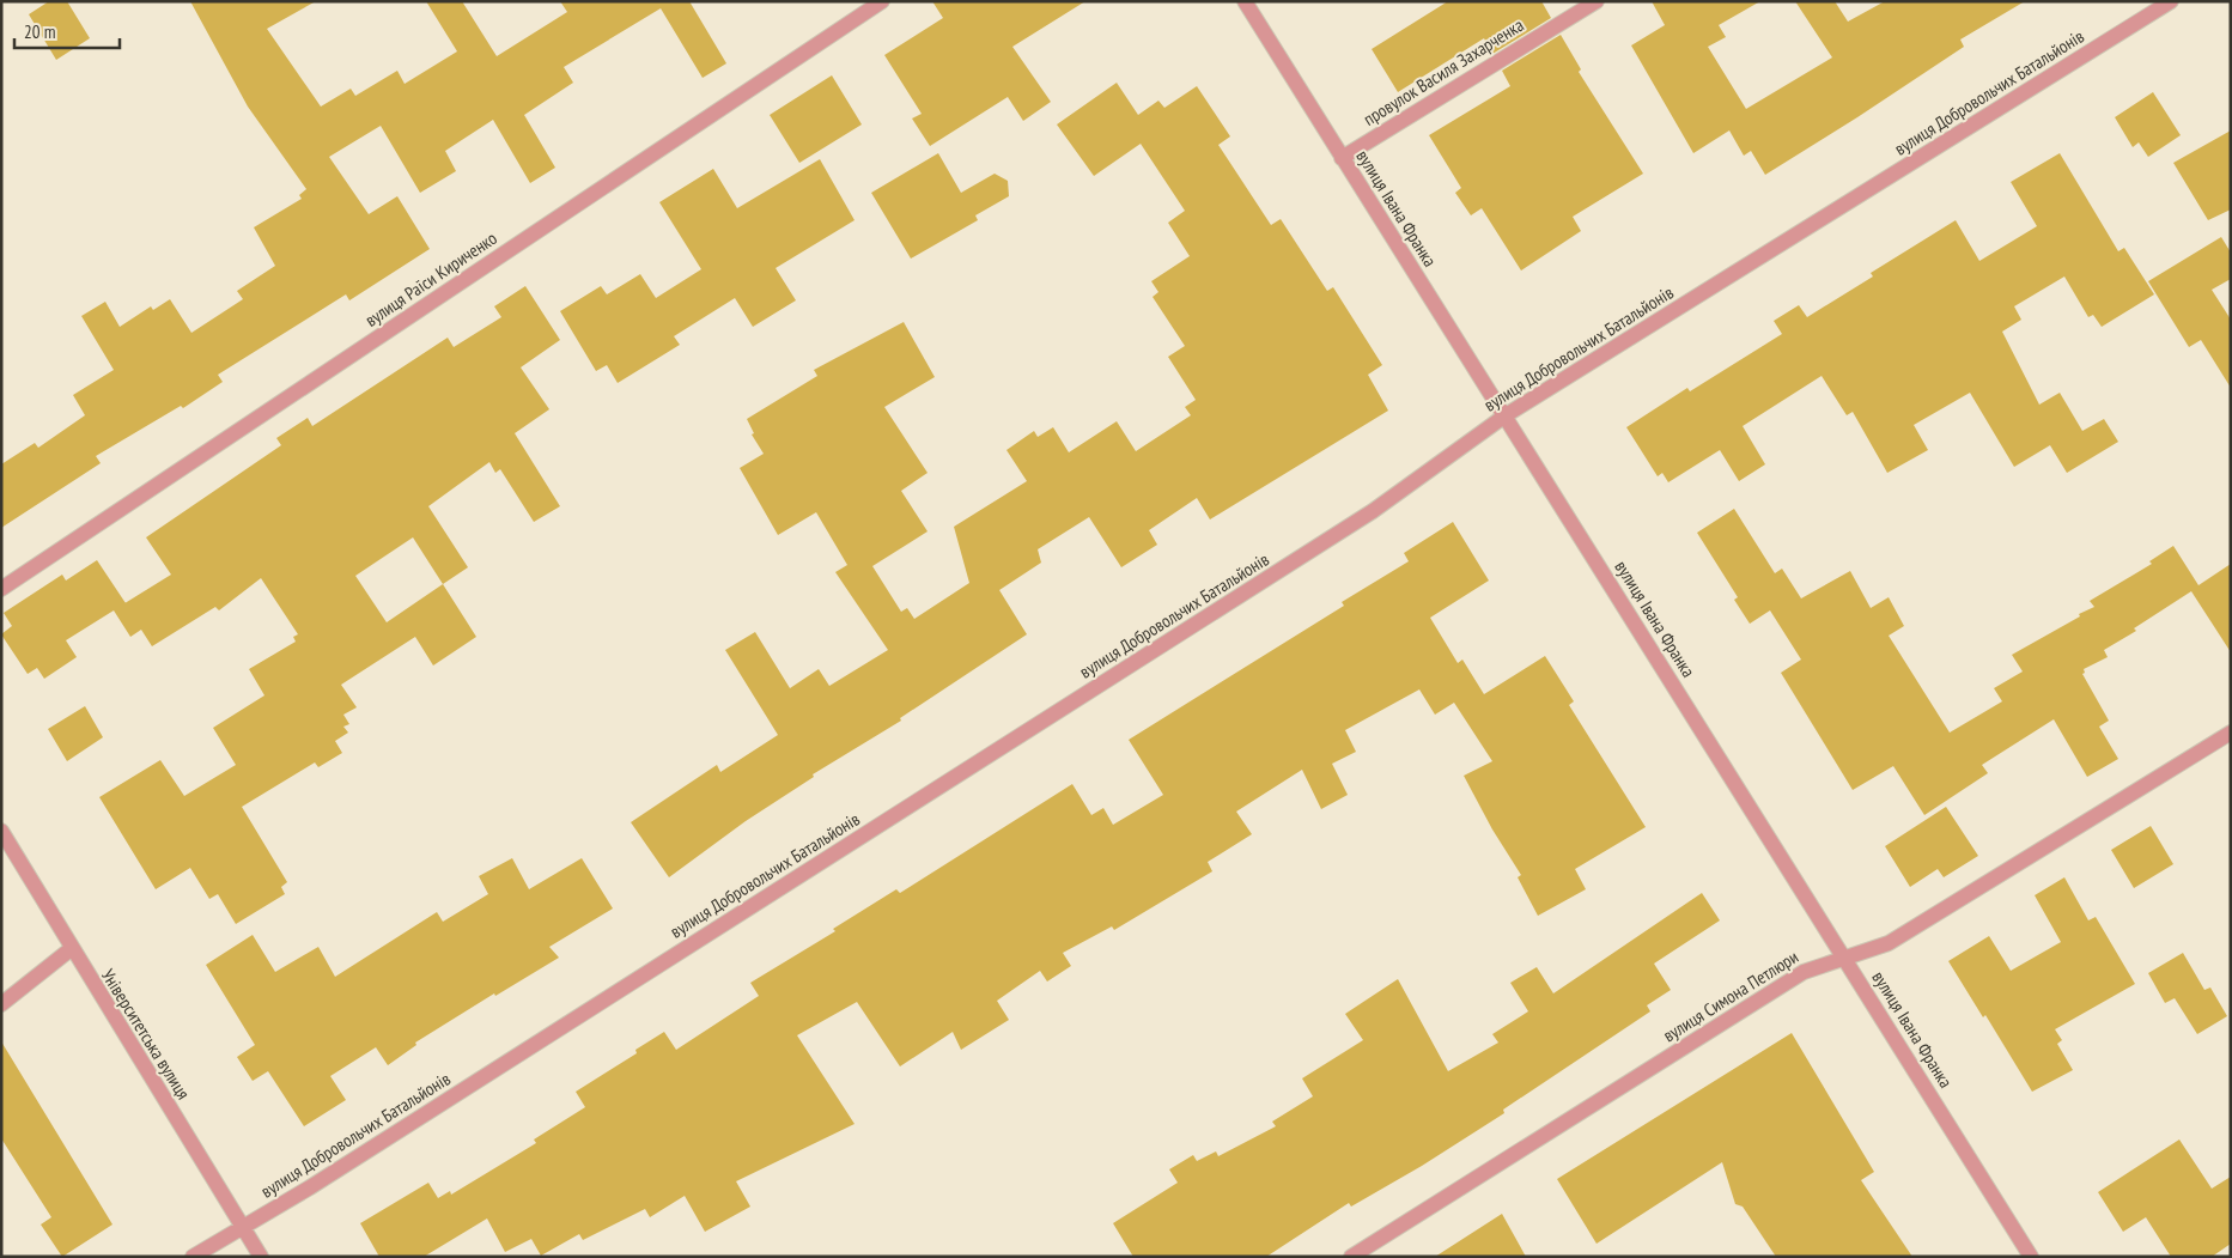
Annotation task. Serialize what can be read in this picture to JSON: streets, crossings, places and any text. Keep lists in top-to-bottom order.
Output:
{
  "streets": {
    "street": [
      "провулок Василя Захарченка",
      "вулиця Добровольчих Батальйонів",
      "вулиця Івана Франка",
      "вулиця Раїси Кириченко",
      "вулиця Симона Петлюри",
      "Університетська вулиця"
    ]
  },
  "crossings": [
    ["провулок Василя Захарченка", "вулиця Івана Франка"],
    ["вулиця Добровольчих Батальйонів", "вулиця Івана Франка"],
    ["вулиця Добровольчих Батальйонів", "Університетська вулиця"],
    ["вулиця Івана Франка", "вулиця Симона Петлюри"]
  ],
  "scale_bar": "20 m"
}
